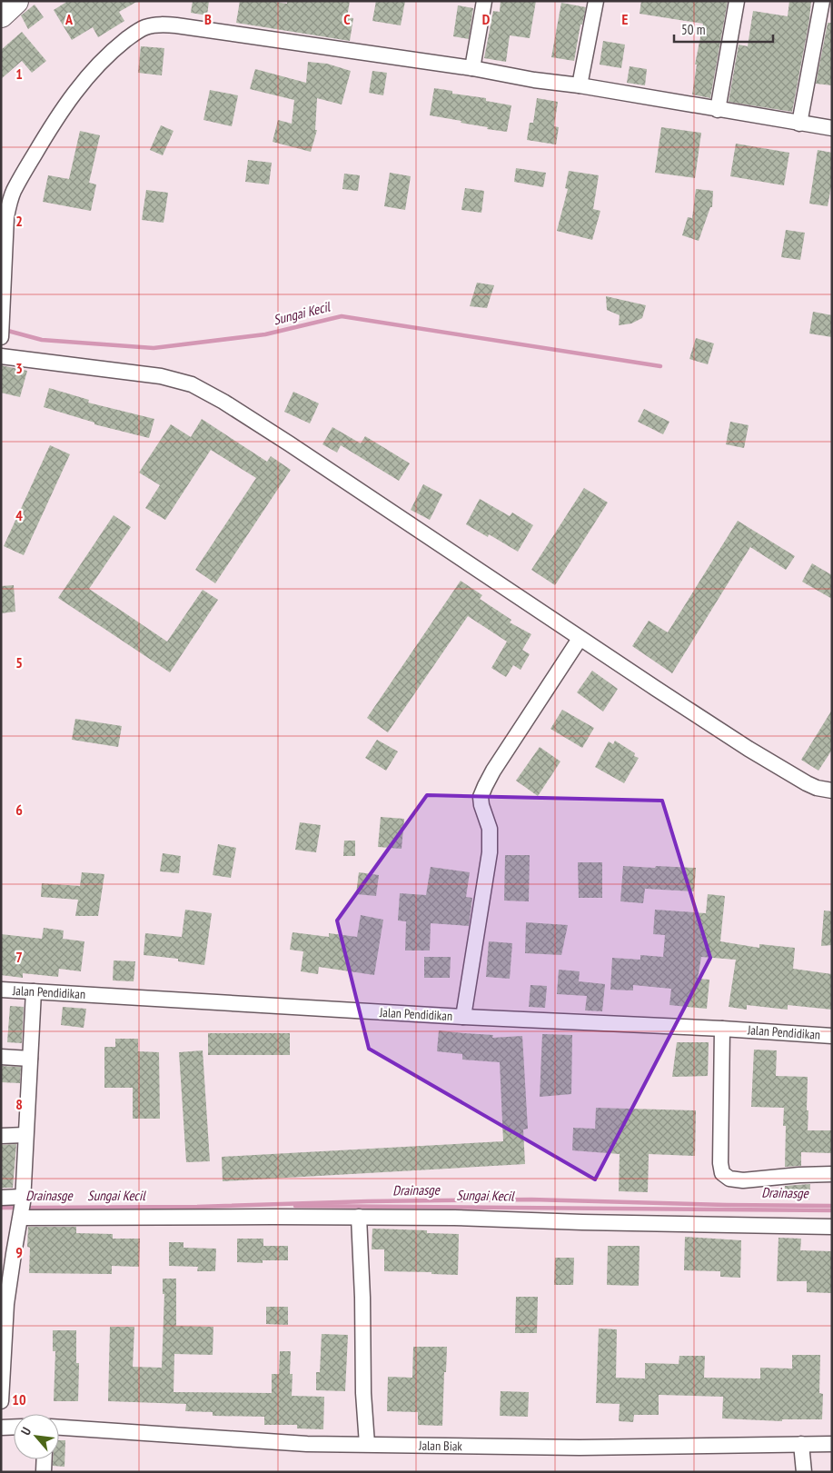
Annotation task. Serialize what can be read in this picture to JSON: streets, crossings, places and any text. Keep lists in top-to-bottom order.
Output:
{
  "streets": {
    "street": ["Jalan Pendidikan", "Jalan Biak"]
  },
  "water": ["Sungai Kecil", "Drainasge"],
  "scale_bar": "50 m",
  "north": "top left",
  "grid": {
    "columns": [
      "A",
      "B",
      "C",
      "D",
      "E"
    ],
    "rows": [
      "1",
      "2",
      "3",
      "4",
      "5",
      "6",
      "7",
      "8",
      "9",
      "10"
    ]
  }
}
